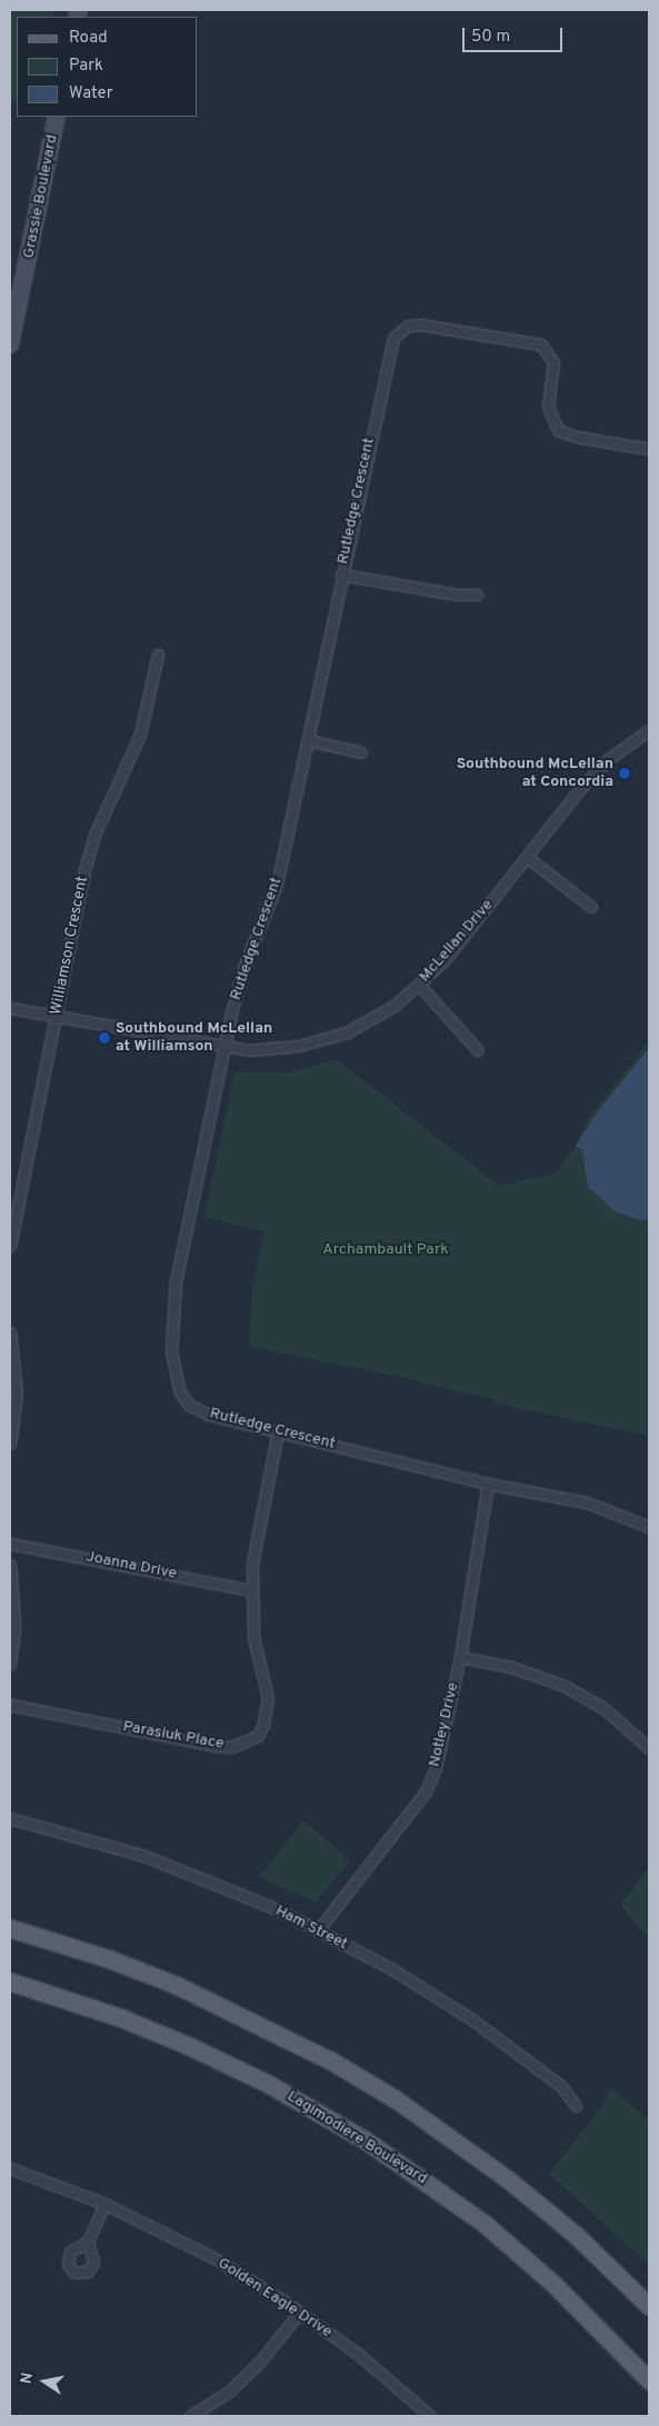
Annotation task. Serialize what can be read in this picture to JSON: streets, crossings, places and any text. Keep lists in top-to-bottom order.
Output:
{
  "streets": {
    "main road": ["Grassie Boulevard", "Lagimodiere Boulevard"],
    "street": [
      "Rutledge Crescent",
      "McLellan Drive",
      "Williamson Crescent",
      "Joanna Drive",
      "Notley Drive",
      "Parasiuk Place",
      "Ham Street",
      "Golden Eagle Drive"
    ]
  },
  "crossings": [
    ["Rutledge Crescent", "McLellan Drive"],
    ["Rutledge Crescent", "Notley Drive"],
    ["Rutledge Crescent", "Parasiuk Place"],
    ["McLellan Drive", "Williamson Crescent"],
    ["Joanna Drive", "Parasiuk Place"],
    ["Notley Drive", "Ham Street"]
  ],
  "parks": ["Archambault Park"],
  "places": ["Southbound McLellan at Concordia", "Southbound McLellan at Williamson"],
  "legend": ["Road", "Park", "Water"],
  "scale_bar": "50 m",
  "north": "left"
}
